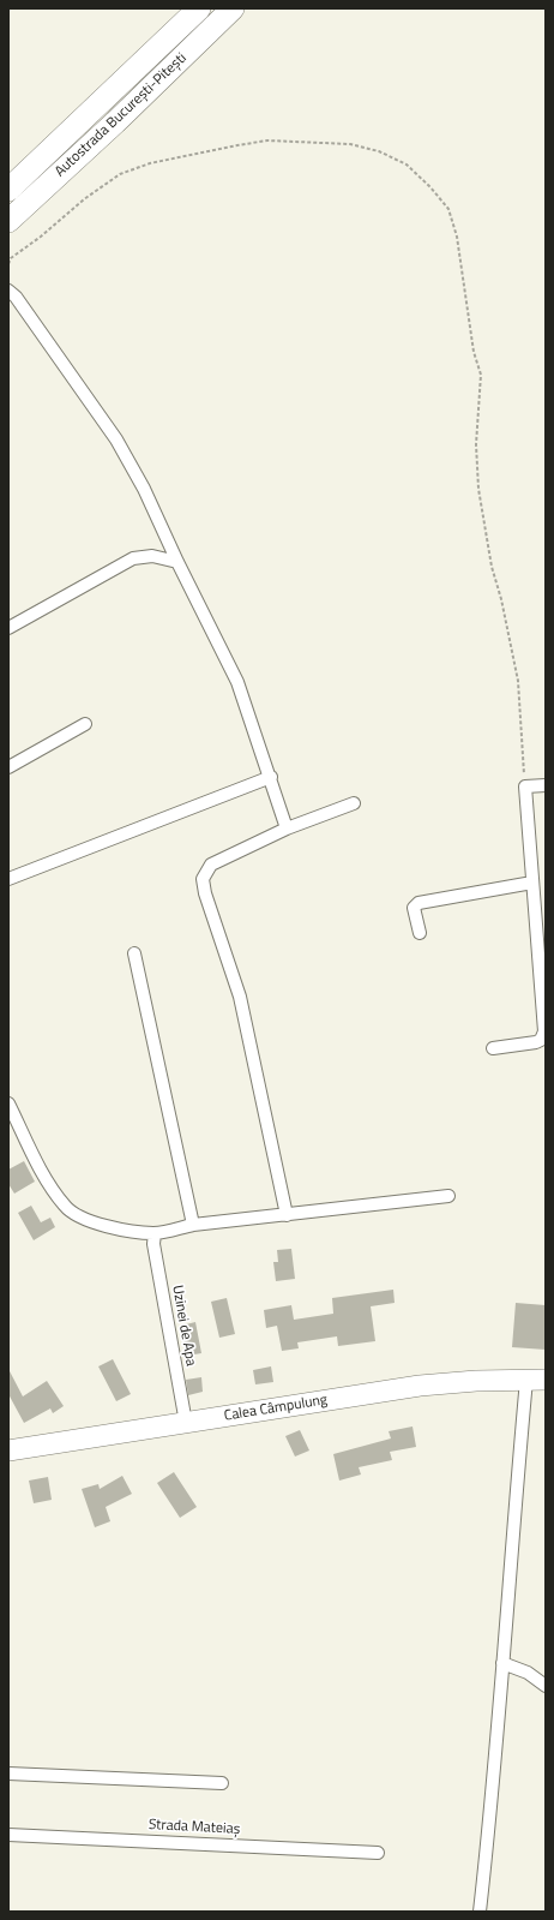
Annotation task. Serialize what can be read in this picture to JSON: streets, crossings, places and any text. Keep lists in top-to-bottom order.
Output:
{
  "streets": {
    "highway": ["Autostrada București-Pitești", "Calea Câmpulung"],
    "street": ["Uzinei de Apa", "Strada Mateiaș"]
  },
  "crossings": [
    ["Uzinei de Apa", "Calea Câmpulung"]
  ]
}
